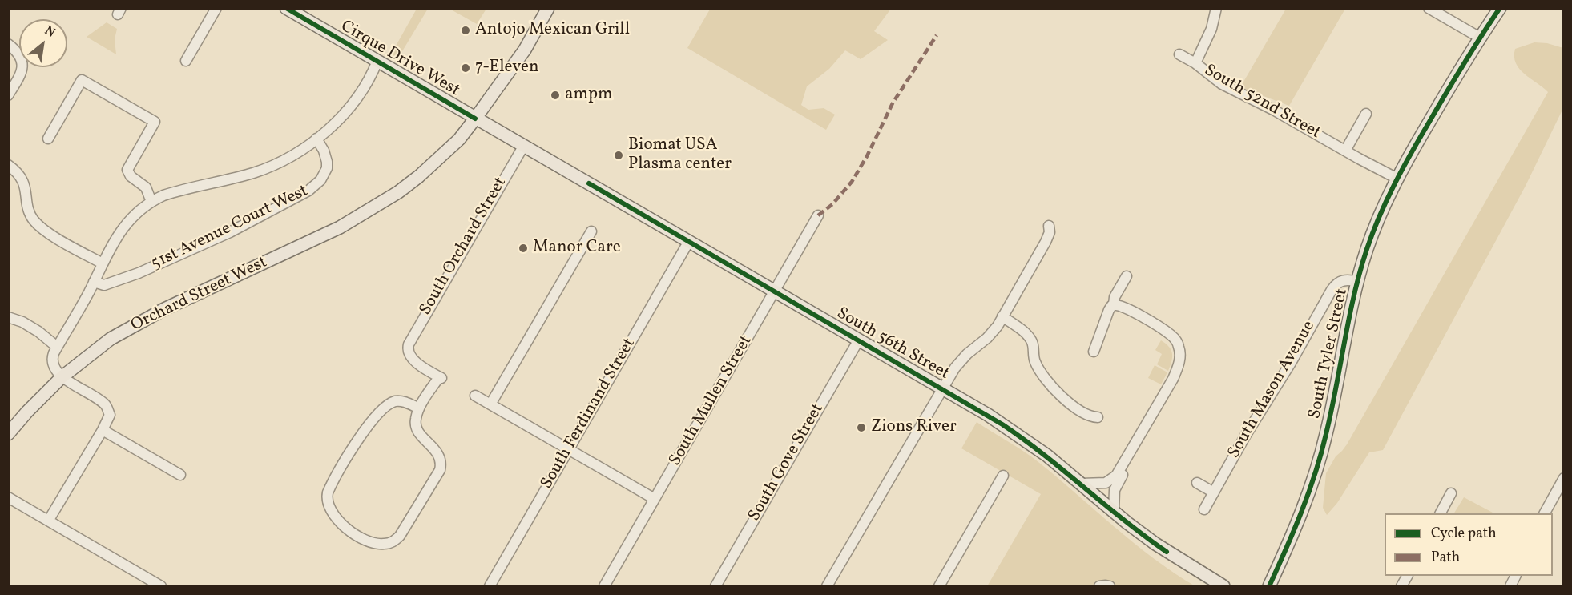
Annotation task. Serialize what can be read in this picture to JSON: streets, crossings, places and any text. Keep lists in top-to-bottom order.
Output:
{
  "streets": {
    "main road": [
      "Cirque Drive West",
      "Orchard Street West",
      "South 56th Street",
      "South Tyler Street"
    ],
    "street": [
      "South 52nd Street",
      "51st Avenue Court West",
      "South Orchard Street",
      "South Mason Avenue",
      "South Mullen Street",
      "South Ferdinand Street",
      "South Gove Street"
    ]
  },
  "crossings": [
    ["Cirque Drive West", "Orchard Street West"],
    ["Cirque Drive West", "South 56th Street"],
    ["South 52nd Street", "South Tyler Street"],
    ["South Orchard Street", "South 56th Street"],
    ["Orchard Street West", "South 56th Street"],
    ["South 56th Street", "South Mullen Street"],
    ["South 56th Street", "South Ferdinand Street"],
    ["South 56th Street", "South Gove Street"],
    ["South Tyler Street", "South Mason Avenue"]
  ],
  "places": [
    "Antojo Mexican Grill",
    "7-Eleven",
    "ampm",
    "Biomat USA Plasma center",
    "Manor Care",
    "Zions River"
  ],
  "legend": ["Cycle path", "Path"],
  "north": "top right"
}
